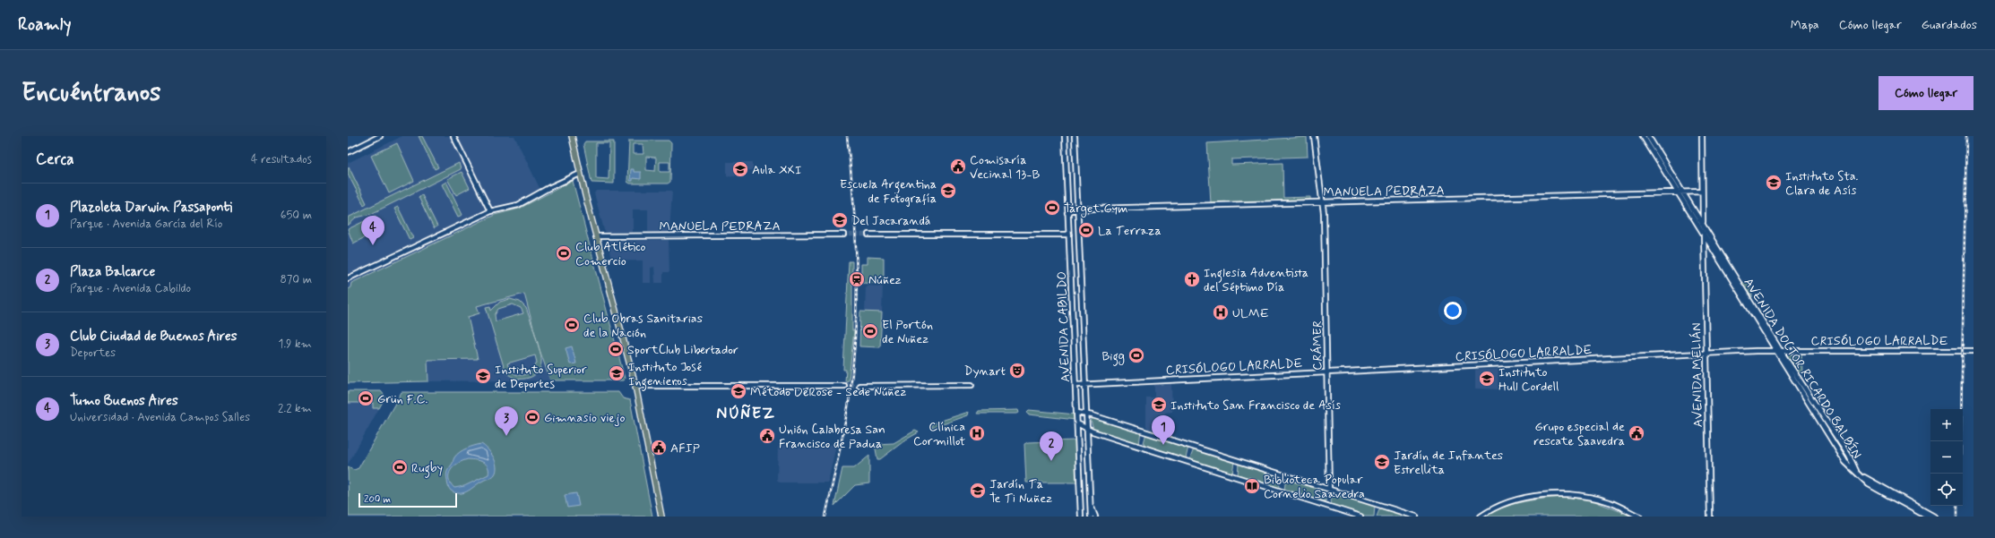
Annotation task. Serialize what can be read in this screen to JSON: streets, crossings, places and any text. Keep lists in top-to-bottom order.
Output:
{
  "streets": {
    "street": [
      "MANUELA PEDRAZA",
      "AVENIDA CABILDO",
      "CRISÓLOGO LARRALDE",
      "CRÁMER",
      "AVENIDA DOCTOR RICARDO BALBÍN",
      "AVENIDA MELIÁN"
    ]
  },
  "crossings": [
    ["MANUELA PEDRAZA", "AVENIDA CABILDO"],
    ["MANUELA PEDRAZA", "CRÁMER"],
    ["MANUELA PEDRAZA", "AVENIDA DOCTOR RICARDO BALBÍN"],
    ["MANUELA PEDRAZA", "AVENIDA MELIÁN"],
    ["AVENIDA CABILDO", "CRISÓLOGO LARRALDE"],
    ["CRISÓLOGO LARRALDE", "CRÁMER"],
    ["CRISÓLOGO LARRALDE", "AVENIDA DOCTOR RICARDO BALBÍN"],
    ["CRISÓLOGO LARRALDE", "AVENIDA MELIÁN"],
    ["AVENIDA DOCTOR RICARDO BALBÍN", "AVENIDA MELIÁN"]
  ],
  "districts": ["NÚÑEZ"],
  "places": {
    "public building": [
      "Comisaría Vecinal 13-B",
      "Grupo especial de rescate Saavedra",
      "Unión Calabresa San Francisco de Padua",
      "AFIP"
    ],
    "school or university": [
      "Aula XXI",
      "Instituto Sta. Clara de Asís",
      "Escuela Argentina de Fotografía",
      "Del Jacarandá",
      "Instituto José Ingenieros",
      "Instituto Superior de Deportes",
      "Instituto Hull Cordell",
      "Método DeRose - Sede Núñez",
      "Instituto San Francisco de Asís",
      "Jardín de Infantes Estrellita",
      "Jardín Ta Te Ti Nuñez"
    ],
    "sports": [
      "Target Gym",
      "La Terraza",
      "Club Atlético Comercio",
      "Club Obras Sanitarias de la Nación",
      "El Portón de Nuñez",
      "SportClub Libertador",
      "Bigg",
      "Grün F.C.",
      "Gimnasio viejo",
      "Rugby"
    ],
    "station": ["Núñez"],
    "church": ["Inglesia Adventista del Séptimo Día"],
    "hospital": ["ULME", "Clínica Cormillot"],
    "theatre": ["Dynart"],
    "library": ["Biblioteca Popular Cornelio Saavedra"]
  },
  "scale_bar": "200 m",
  "page": {
    "header": "Roamly",
    "nav": ["Mapa", "Cómo llegar", "Guardados"],
    "buttons": "Cómo llegar",
    "title": "Encuéntranos",
    "heading": ["Cerca", "4 resultados"],
    "list": [
      {
        "mark": "1",
        "name": "Plazoleta Darwin Passaponti",
        "note": "Parque · Avenida García del Río",
        "value": "650 m"
      },
      {
        "mark": "2",
        "name": "Plaza Balcarce",
        "note": "Parque · Avenida Cabildo",
        "value": "870 m"
      },
      {
        "mark": "3",
        "name": "Club Ciudad de Buenos Aires",
        "note": "Deportes",
        "value": "1.9 km"
      },
      {
        "mark": "4",
        "name": "Tumo Buenos Aires",
        "note": "Universidad · Avenida Campos Salles",
        "value": "2.2 km"
      }
    ],
    "pins": [
      "4",
      "3",
      "1",
      "2"
    ],
    "map_buttons": ["+", "−"],
    "scale": "200 m"
  }
}
